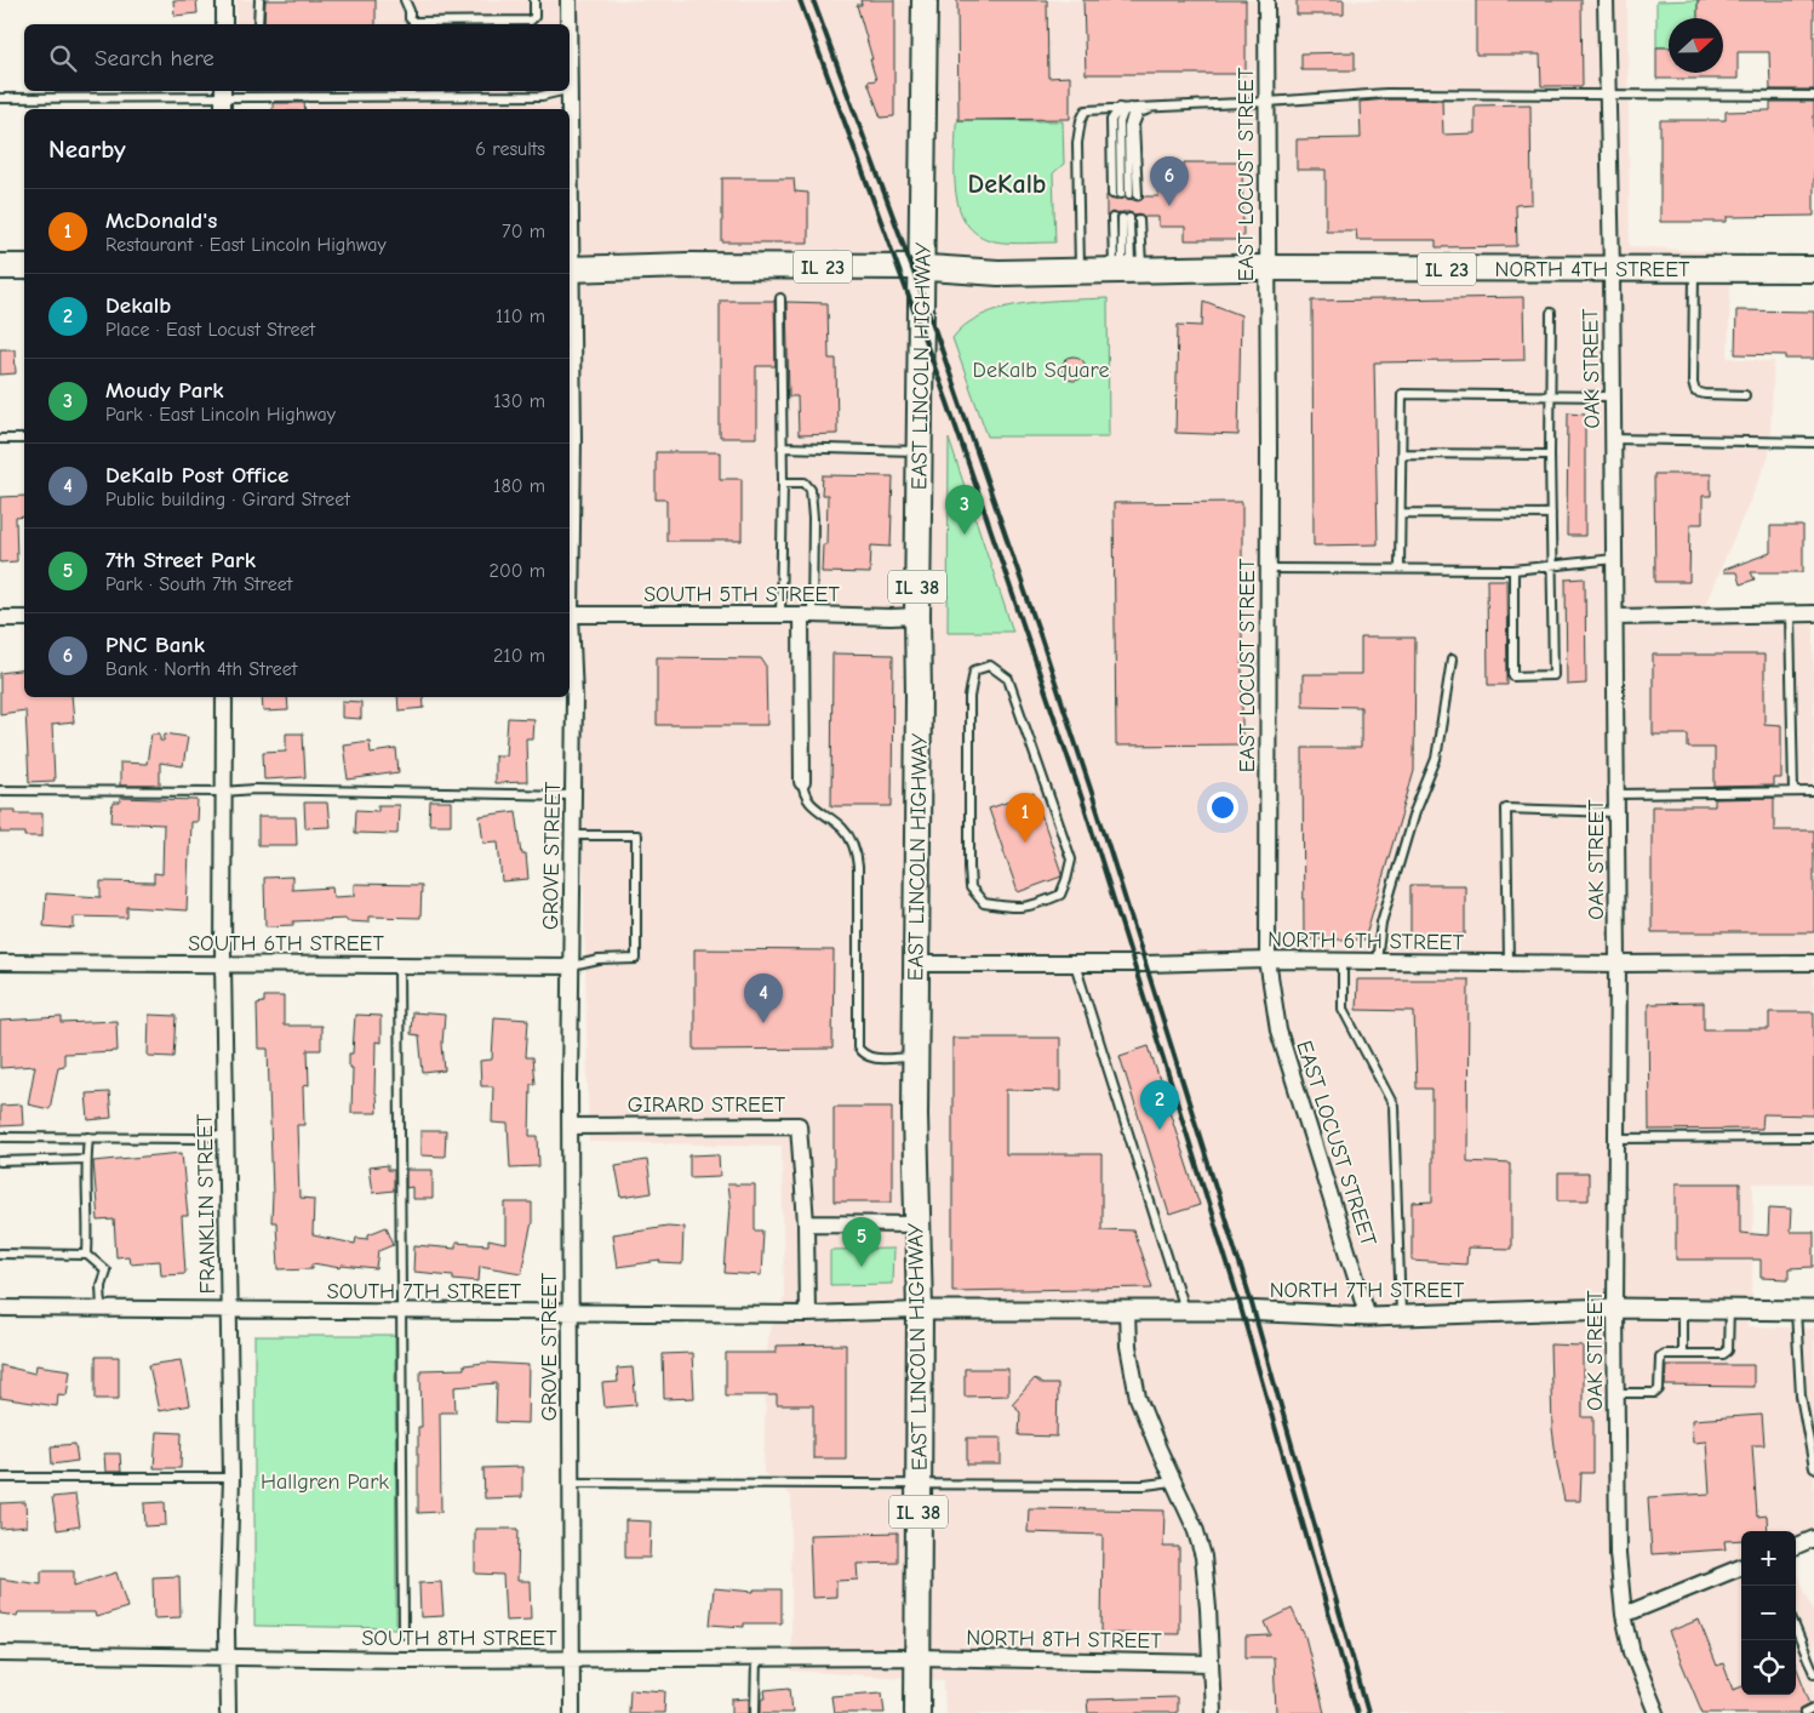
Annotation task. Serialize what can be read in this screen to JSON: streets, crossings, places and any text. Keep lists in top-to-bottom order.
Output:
{
  "streets": {
    "main road": [
      "IL 23",
      "NORTH 4TH STREET",
      "EAST LINCOLN HIGHWAY",
      "IL 38"
    ],
    "street": [
      "EAST LOCUST STREET",
      "OAK STREET",
      "SOUTH 5TH STREET",
      "GROVE STREET",
      "NORTH 6TH STREET",
      "SOUTH 6TH STREET",
      "GIRARD STREET",
      "FRANKLIN STREET",
      "NORTH 7TH STREET",
      "SOUTH 7TH STREET",
      "SOUTH 8TH STREET",
      "NORTH 8TH STREET"
    ]
  },
  "crossings": [
    ["EAST LOCUST STREET", "NORTH 4TH STREET"],
    ["EAST LOCUST STREET", "NORTH 6TH STREET"],
    ["EAST LOCUST STREET", "NORTH 7TH STREET"],
    ["IL 23", "NORTH 4TH STREET"],
    ["IL 23", "EAST LINCOLN HIGHWAY"],
    ["NORTH 4TH STREET", "OAK STREET"],
    ["EAST LINCOLN HIGHWAY", "SOUTH 5TH STREET"],
    ["EAST LINCOLN HIGHWAY", "NORTH 6TH STREET"],
    ["EAST LINCOLN HIGHWAY", "NORTH 7TH STREET"],
    ["EAST LINCOLN HIGHWAY", "SOUTH 7TH STREET"],
    ["EAST LINCOLN HIGHWAY", "SOUTH 8TH STREET"],
    ["EAST LINCOLN HIGHWAY", "NORTH 8TH STREET"],
    ["OAK STREET", "NORTH 6TH STREET"],
    ["OAK STREET", "NORTH 7TH STREET"],
    ["GROVE STREET", "SOUTH 6TH STREET"],
    ["GROVE STREET", "GIRARD STREET"],
    ["GROVE STREET", "SOUTH 7TH STREET"],
    ["GROVE STREET", "SOUTH 8TH STREET"],
    ["SOUTH 6TH STREET", "FRANKLIN STREET"],
    ["GIRARD STREET", "SOUTH 7TH STREET"],
    ["FRANKLIN STREET", "SOUTH 7TH STREET"],
    ["FRANKLIN STREET", "SOUTH 8TH STREET"],
    ["NORTH 7TH STREET", "SOUTH 7TH STREET"],
    ["SOUTH 8TH STREET", "NORTH 8TH STREET"]
  ],
  "districts": ["DeKalb"],
  "parks": ["DeKalb Square", "Hallgren Park"],
  "north": "right",
  "page": {
    "search": "Search here",
    "heading": ["Nearby", "6 results"],
    "pins": [
      "6",
      "3",
      "1",
      "4",
      "2",
      "5"
    ],
    "list": [
      {
        "mark": "1",
        "name": "McDonald's",
        "note": "Restaurant · East Lincoln Highway",
        "value": "70 m"
      },
      {
        "mark": "2",
        "name": "Dekalb",
        "note": "Place · East Locust Street",
        "value": "110 m"
      },
      {
        "mark": "3",
        "name": "Moudy Park",
        "note": "Park · East Lincoln Highway",
        "value": "130 m"
      },
      {
        "mark": "4",
        "name": "DeKalb Post Office",
        "note": "Public building · Girard Street",
        "value": "180 m"
      },
      {
        "mark": "5",
        "name": "7th Street Park",
        "note": "Park · South 7th Street",
        "value": "200 m"
      },
      {
        "mark": "6",
        "name": "PNC Bank",
        "note": "Bank · North 4th Street",
        "value": "210 m"
      }
    ],
    "map_buttons": ["+", "−"]
  }
}
